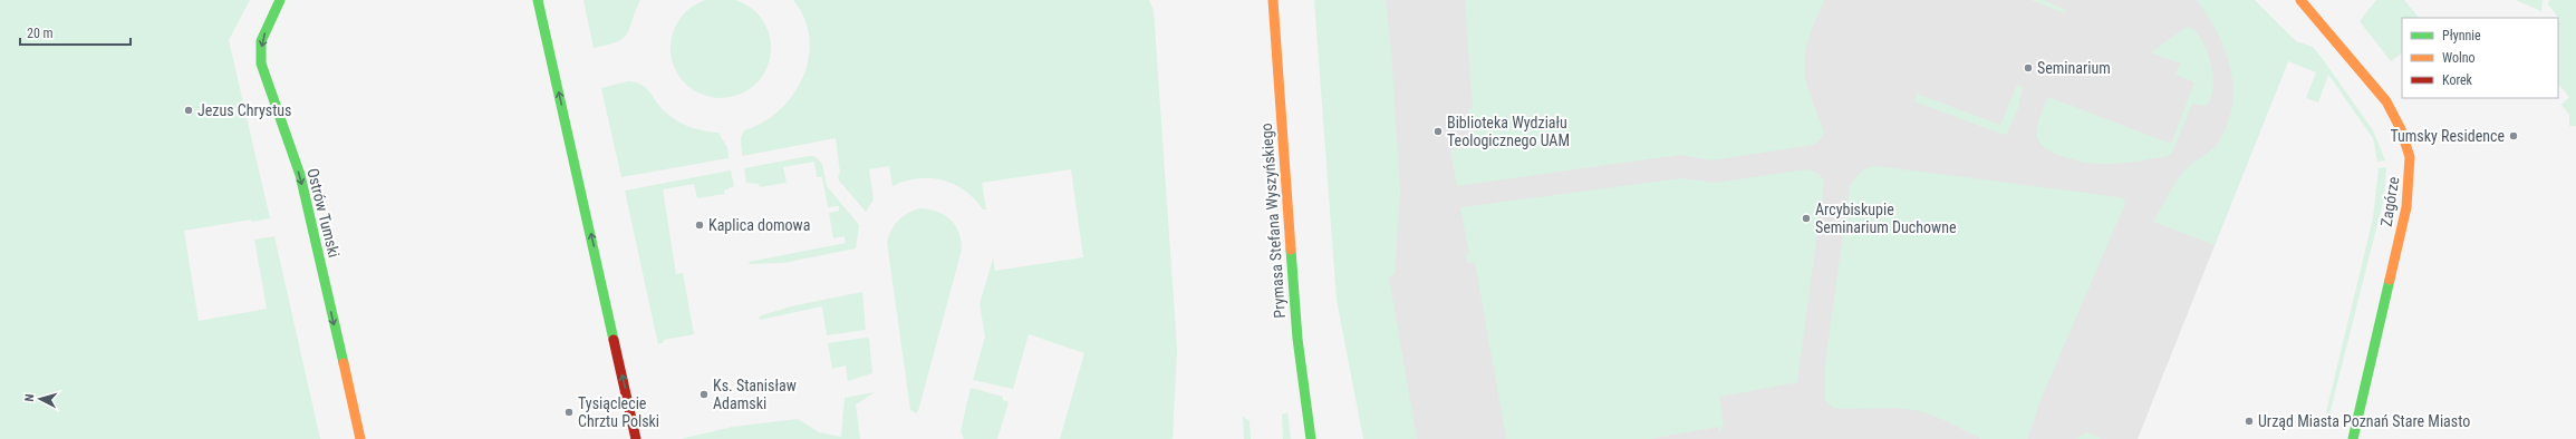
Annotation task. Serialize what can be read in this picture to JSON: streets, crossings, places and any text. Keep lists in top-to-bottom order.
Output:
{
  "streets": {
    "street": ["Zagórze", "Ostrów Tumski", "Prymasa Stefana Wyszyńskiego"]
  },
  "one_way": ["Ostrów Tumski"],
  "places": [
    "Seminarium",
    "Jezus Chrystus",
    "Biblioteka Wydziału Teologicznego UAM",
    "Tumsky Residence",
    "Arcybiskupie Seminarium Duchowne",
    "Kaplica domowa",
    "Ks. Stanisław Adamski",
    "Tysiąclecie Chrztu Polski",
    "Urząd Miasta Poznań Stare Miasto"
  ],
  "legend": ["Płynnie", "Wolno", "Korek"],
  "scale_bar": "20 m",
  "north": "left"
}
